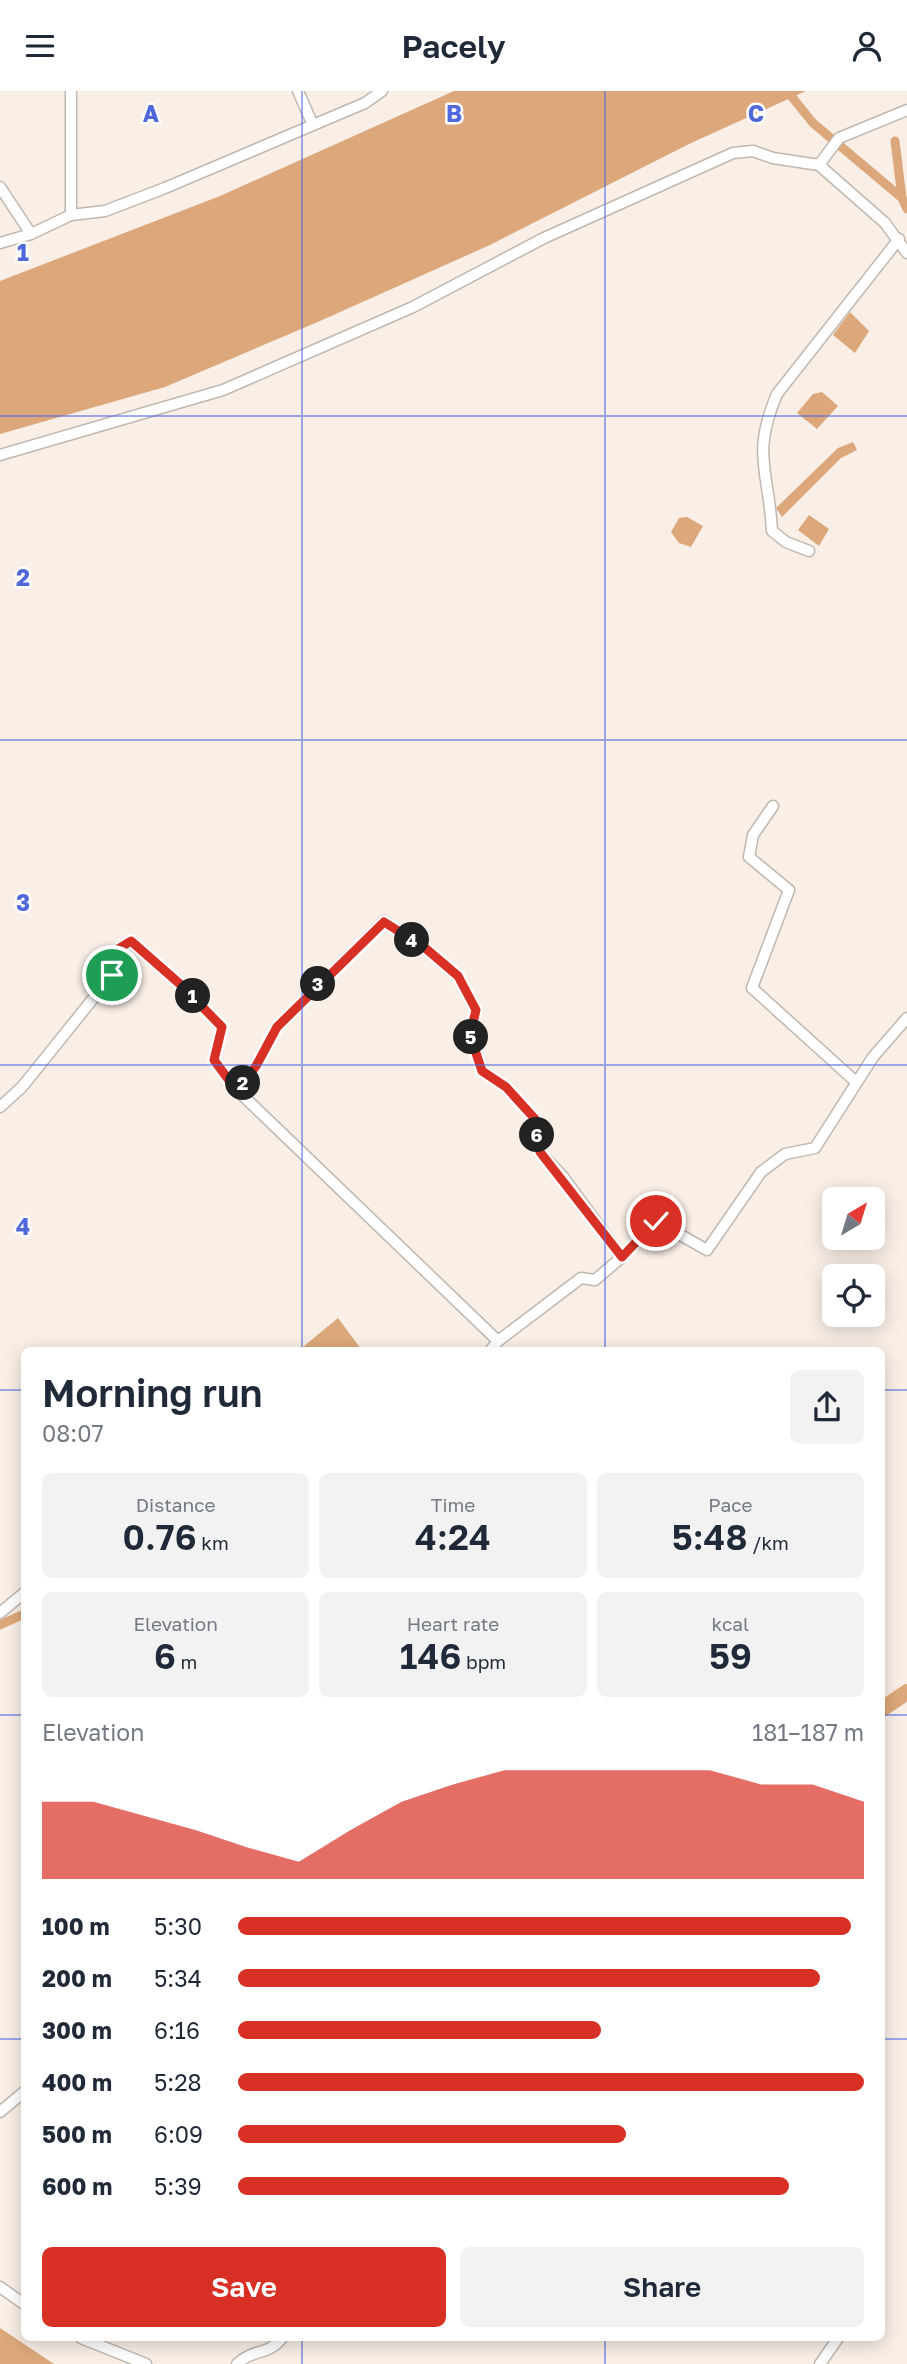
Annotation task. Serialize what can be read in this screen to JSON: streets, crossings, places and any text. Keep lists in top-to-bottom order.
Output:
{
  "north": "top right",
  "page": {
    "header": "Pacely",
    "pins": [
      "4",
      "3",
      "1",
      "5",
      "2",
      "6"
    ],
    "heading": ["Morning run", "08:07"],
    "stats": [
      ["Distance", "0.76 km"],
      ["Time", "4:24"],
      ["Pace", "5:48 /km"],
      ["Elevation", "6 m"],
      ["Heart rate", "146 bpm"],
      ["kcal", "59"]
    ],
    "chart": ["Elevation", "181–187 m"],
    "list": [
      {
        "name": "100 m",
        "note": "5:30"
      },
      {
        "name": "200 m",
        "note": "5:34"
      },
      {
        "name": "300 m",
        "note": "6:16"
      },
      {
        "name": "400 m",
        "note": "5:28"
      },
      {
        "name": "500 m",
        "note": "6:09"
      },
      {
        "name": "600 m",
        "note": "5:39"
      }
    ],
    "buttons": ["Save", "Share"]
  },
  "grid": {
    "columns": ["A", "B", "C"],
    "rows": [
      "1",
      "2",
      "3",
      "4"
    ]
  }
}
